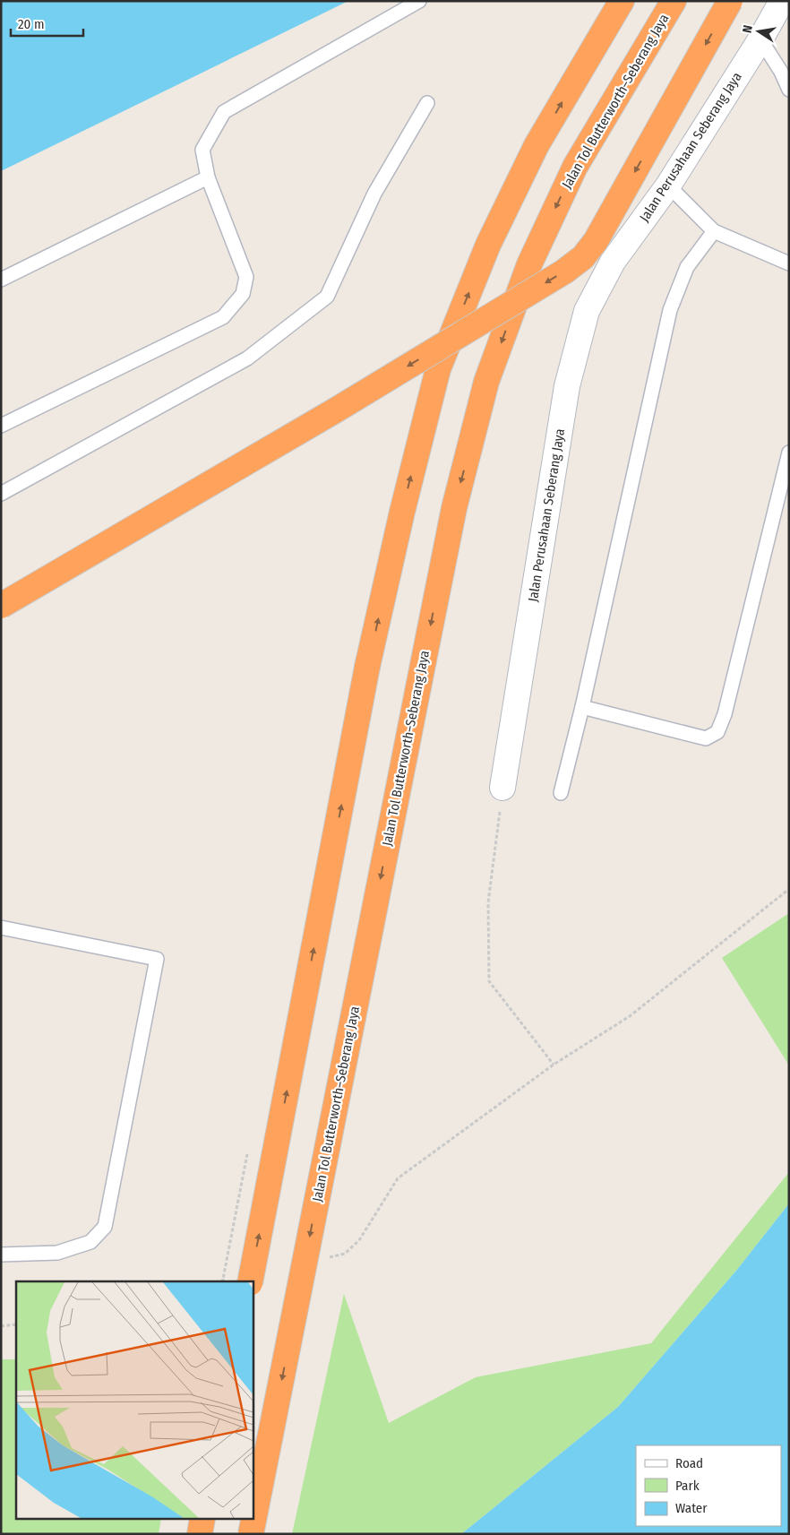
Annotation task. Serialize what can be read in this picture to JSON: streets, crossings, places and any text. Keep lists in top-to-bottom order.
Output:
{
  "streets": {
    "highway": ["Jalan Tol Butterworth–Seberang Jaya"],
    "street": ["Jalan Perusahaan Seberang Jaya"]
  },
  "legend": ["Road", "Park", "Water"],
  "scale_bar": "20 m",
  "north": "left"
}
